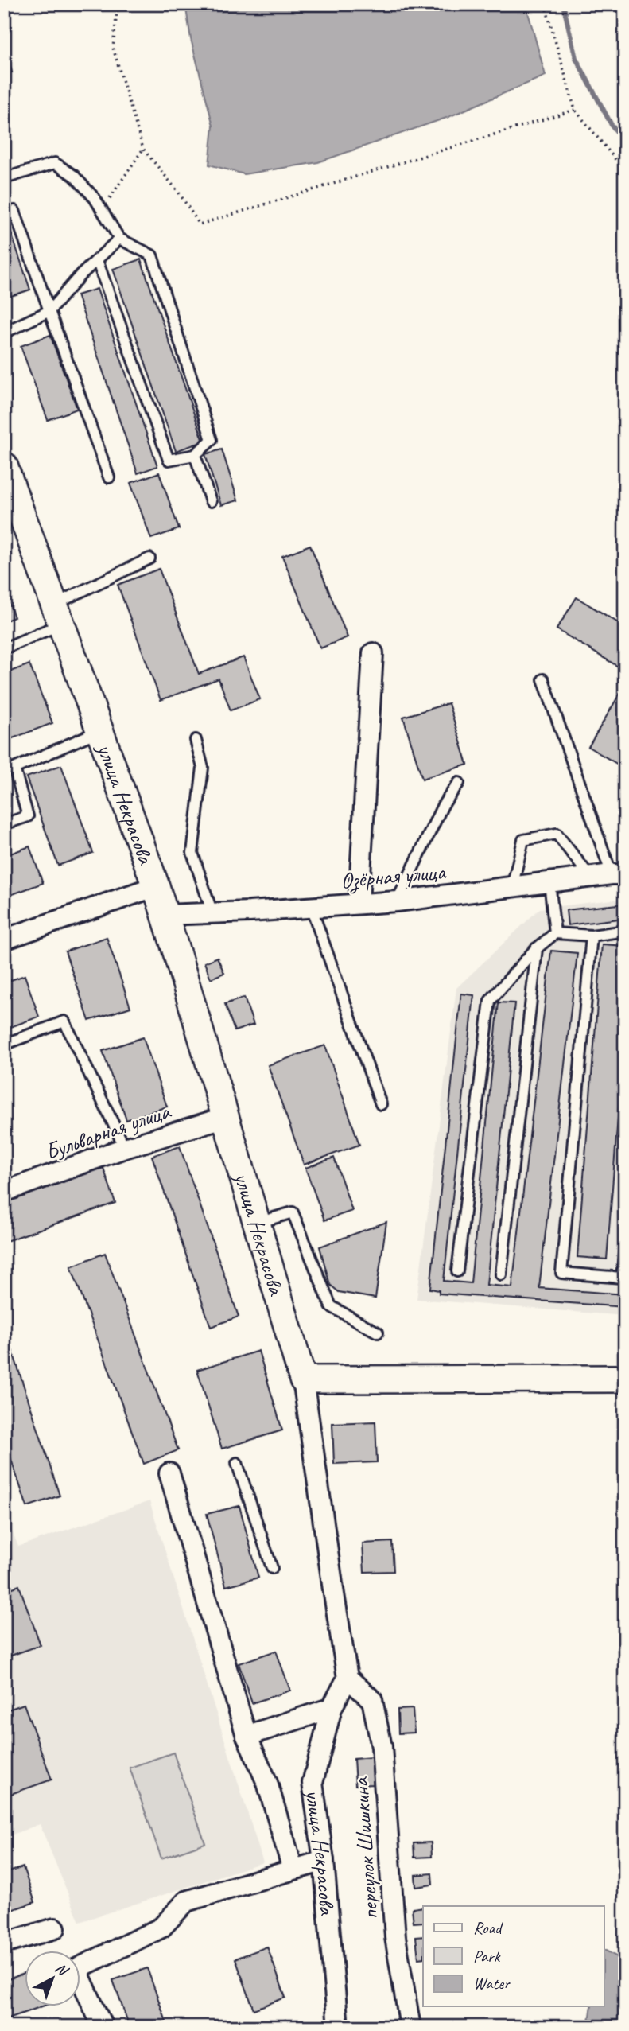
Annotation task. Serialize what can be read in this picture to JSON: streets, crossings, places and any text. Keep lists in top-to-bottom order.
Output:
{
  "streets": {
    "main road": ["улица Некрасова"],
    "street": ["Озёрная улица", "Бульварная улица", "переулок Шишкина"]
  },
  "crossings": [
    ["улица Некрасова", "Озёрная улица"],
    ["улица Некрасова", "Бульварная улица"],
    ["улица Некрасова", "переулок Шишкина"]
  ],
  "legend": ["Road", "Park", "Water"],
  "north": "top right"
}
